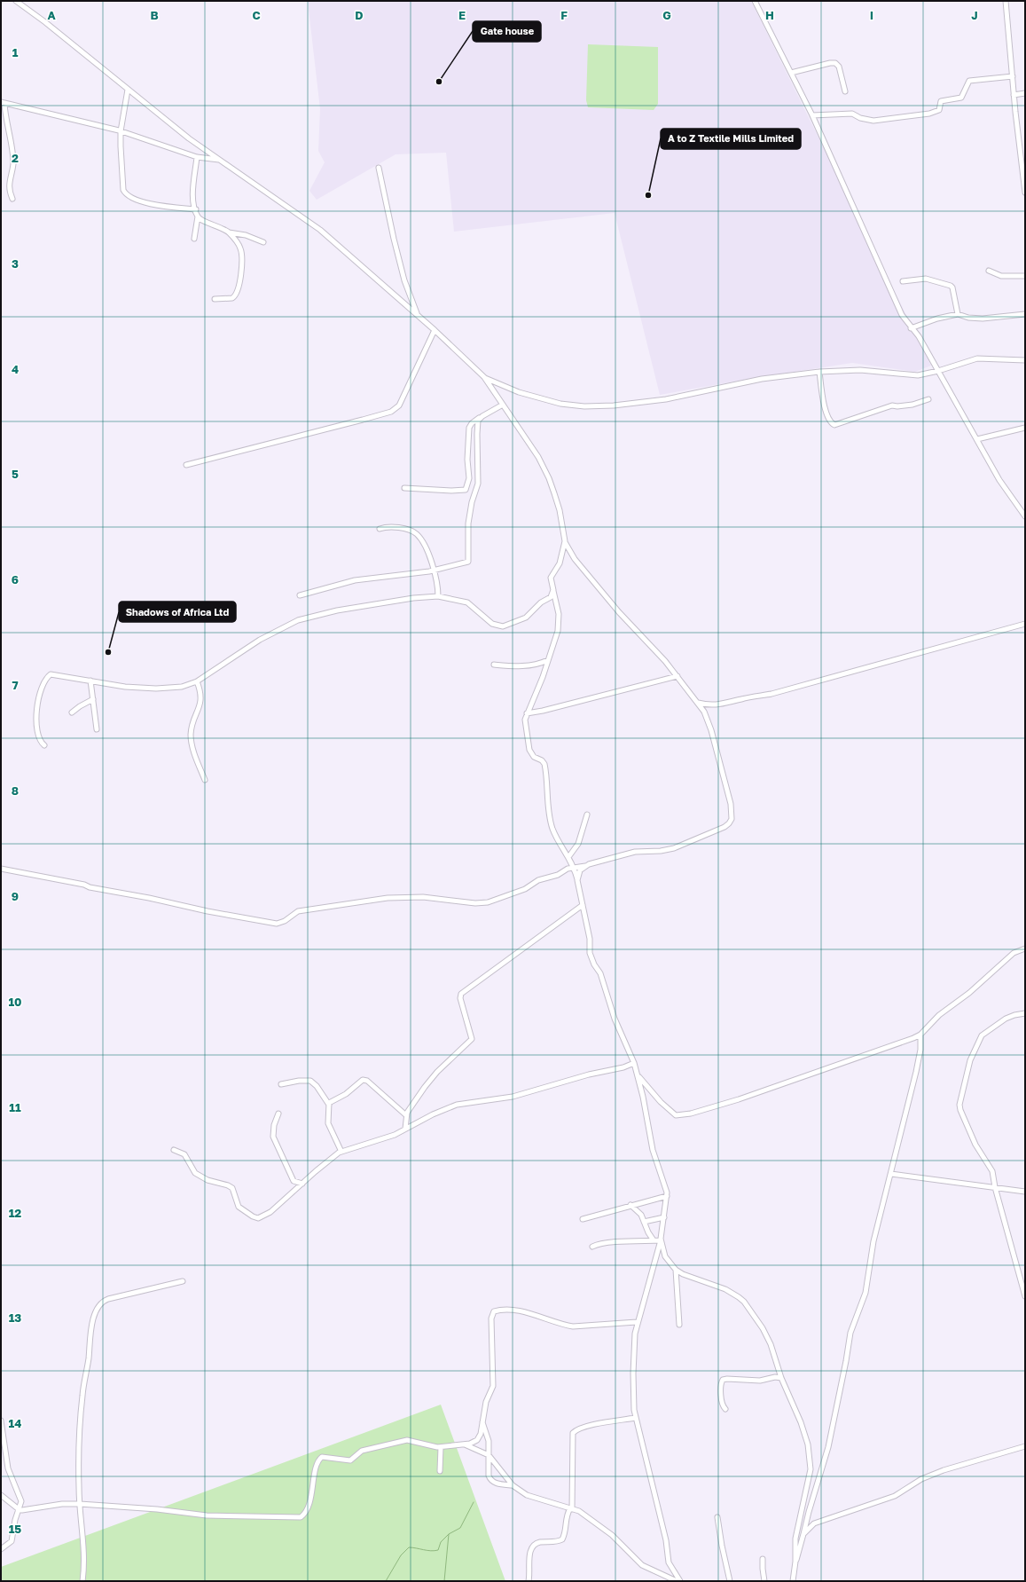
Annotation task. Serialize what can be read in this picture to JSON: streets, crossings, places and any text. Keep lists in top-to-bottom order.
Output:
{
  "places": ["Gate house", "A to Z Textile Mills Limited", "Shadows of Africa Ltd"],
  "grid": {
    "columns": [
      "A",
      "B",
      "C",
      "D",
      "E",
      "F",
      "G",
      "H",
      "I",
      "J"
    ],
    "rows": [
      "1",
      "2",
      "3",
      "4",
      "5",
      "6",
      "7",
      "8",
      "9",
      "10",
      "11",
      "12",
      "13",
      "14",
      "15"
    ]
  }
}
